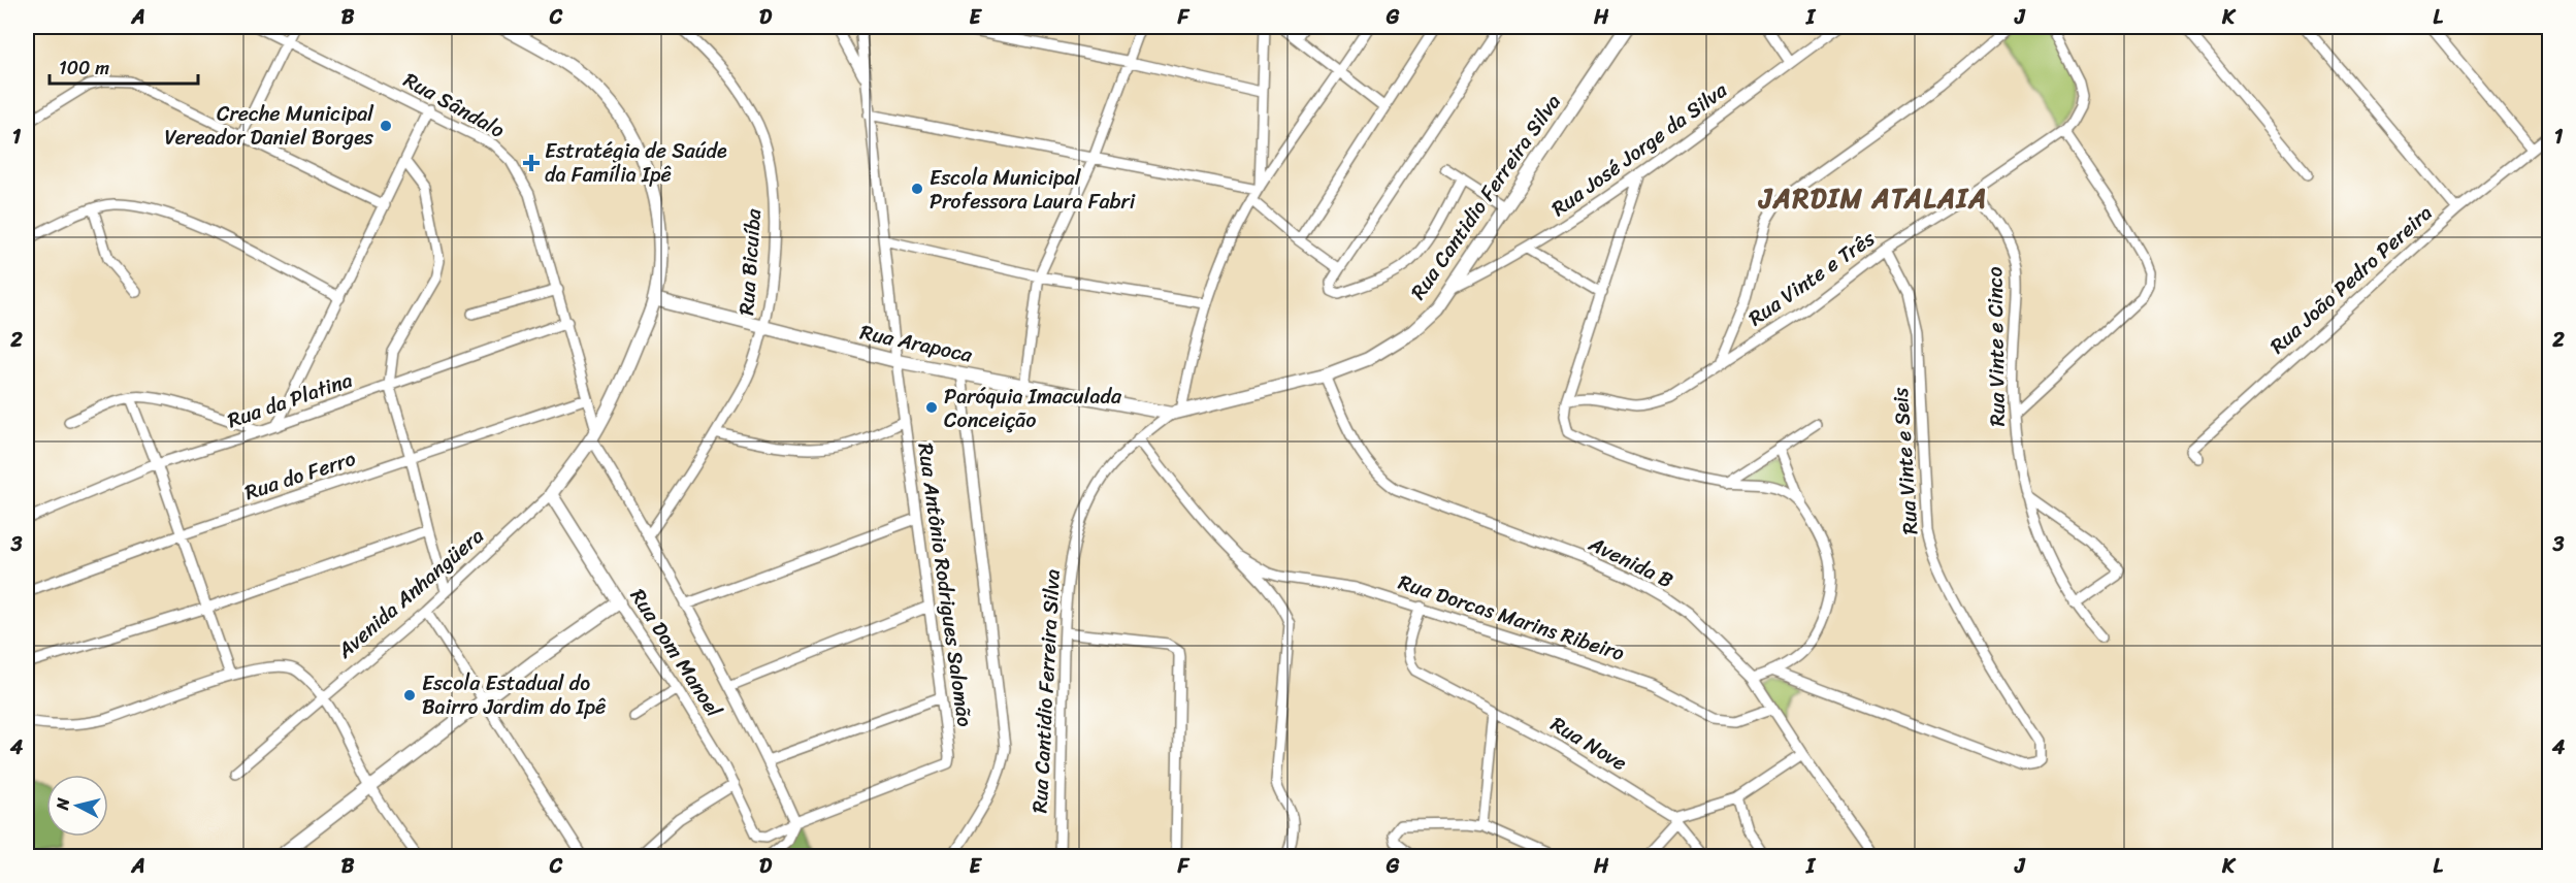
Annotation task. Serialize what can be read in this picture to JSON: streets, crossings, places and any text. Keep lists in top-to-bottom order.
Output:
{
  "streets": {
    "street": [
      "Rua Sândalo",
      "Rua José Jorge da Silva",
      "Rua Cantidio Ferreira Silva",
      "Rua Bicuíba",
      "Rua Vinte e Três",
      "Rua João Pedro Pereira",
      "Rua Arapoca",
      "Rua Vinte e Cinco",
      "Rua da Platina",
      "Rua Vinte e Seis",
      "Rua do Ferro",
      "Avenida B",
      "Rua Antônio Rodrigues Salomão",
      "Avenida Anhangüera",
      "Rua Dorcas Marins Ribeiro",
      "Rua Dom Manoel",
      "Rua Nove"
    ]
  },
  "crossings": [
    ["Rua Sândalo", "Rua Bicuíba"],
    ["Rua Sândalo", "Rua da Platina"],
    ["Rua Sândalo", "Rua do Ferro"],
    ["Rua Sândalo", "Rua Antônio Rodrigues Salomão"],
    ["Rua Sândalo", "Avenida Anhangüera"],
    ["Rua José Jorge da Silva", "Rua Cantidio Ferreira Silva"],
    ["Rua Cantidio Ferreira Silva", "Rua Arapoca"],
    ["Rua Cantidio Ferreira Silva", "Avenida B"],
    ["Rua Bicuíba", "Rua Arapoca"],
    ["Rua Vinte e Três", "Rua Vinte e Cinco"],
    ["Rua Vinte e Três", "Rua Vinte e Seis"],
    ["Rua Arapoca", "Rua Antônio Rodrigues Salomão"],
    ["Rua Arapoca", "Avenida Anhangüera"],
    ["Avenida B", "Rua Dorcas Marins Ribeiro"],
    ["Rua Antônio Rodrigues Salomão", "Rua Dom Manoel"],
    ["Avenida Anhangüera", "Rua Dom Manoel"],
    ["Rua Dorcas Marins Ribeiro", "Rua Nove"]
  ],
  "districts": ["JARDIM ATALAIA"],
  "places": {
    "other": [
      "Creche Municipal Vereador Daniel Borges",
      "Escola Municipal Professora Laura Fabri",
      "Paróquia Imaculada Conceição",
      "Escola Estadual do Bairro Jardim do Ipê"
    ],
    "health": ["Estratégia de Saúde da Família Ipê"]
  },
  "scale_bar": "100 m",
  "north": "left",
  "grid": {
    "columns": [
      "A",
      "B",
      "C",
      "D",
      "E",
      "F",
      "G",
      "H",
      "I",
      "J",
      "K",
      "L"
    ],
    "rows": [
      "1",
      "2",
      "3",
      "4"
    ]
  }
}
